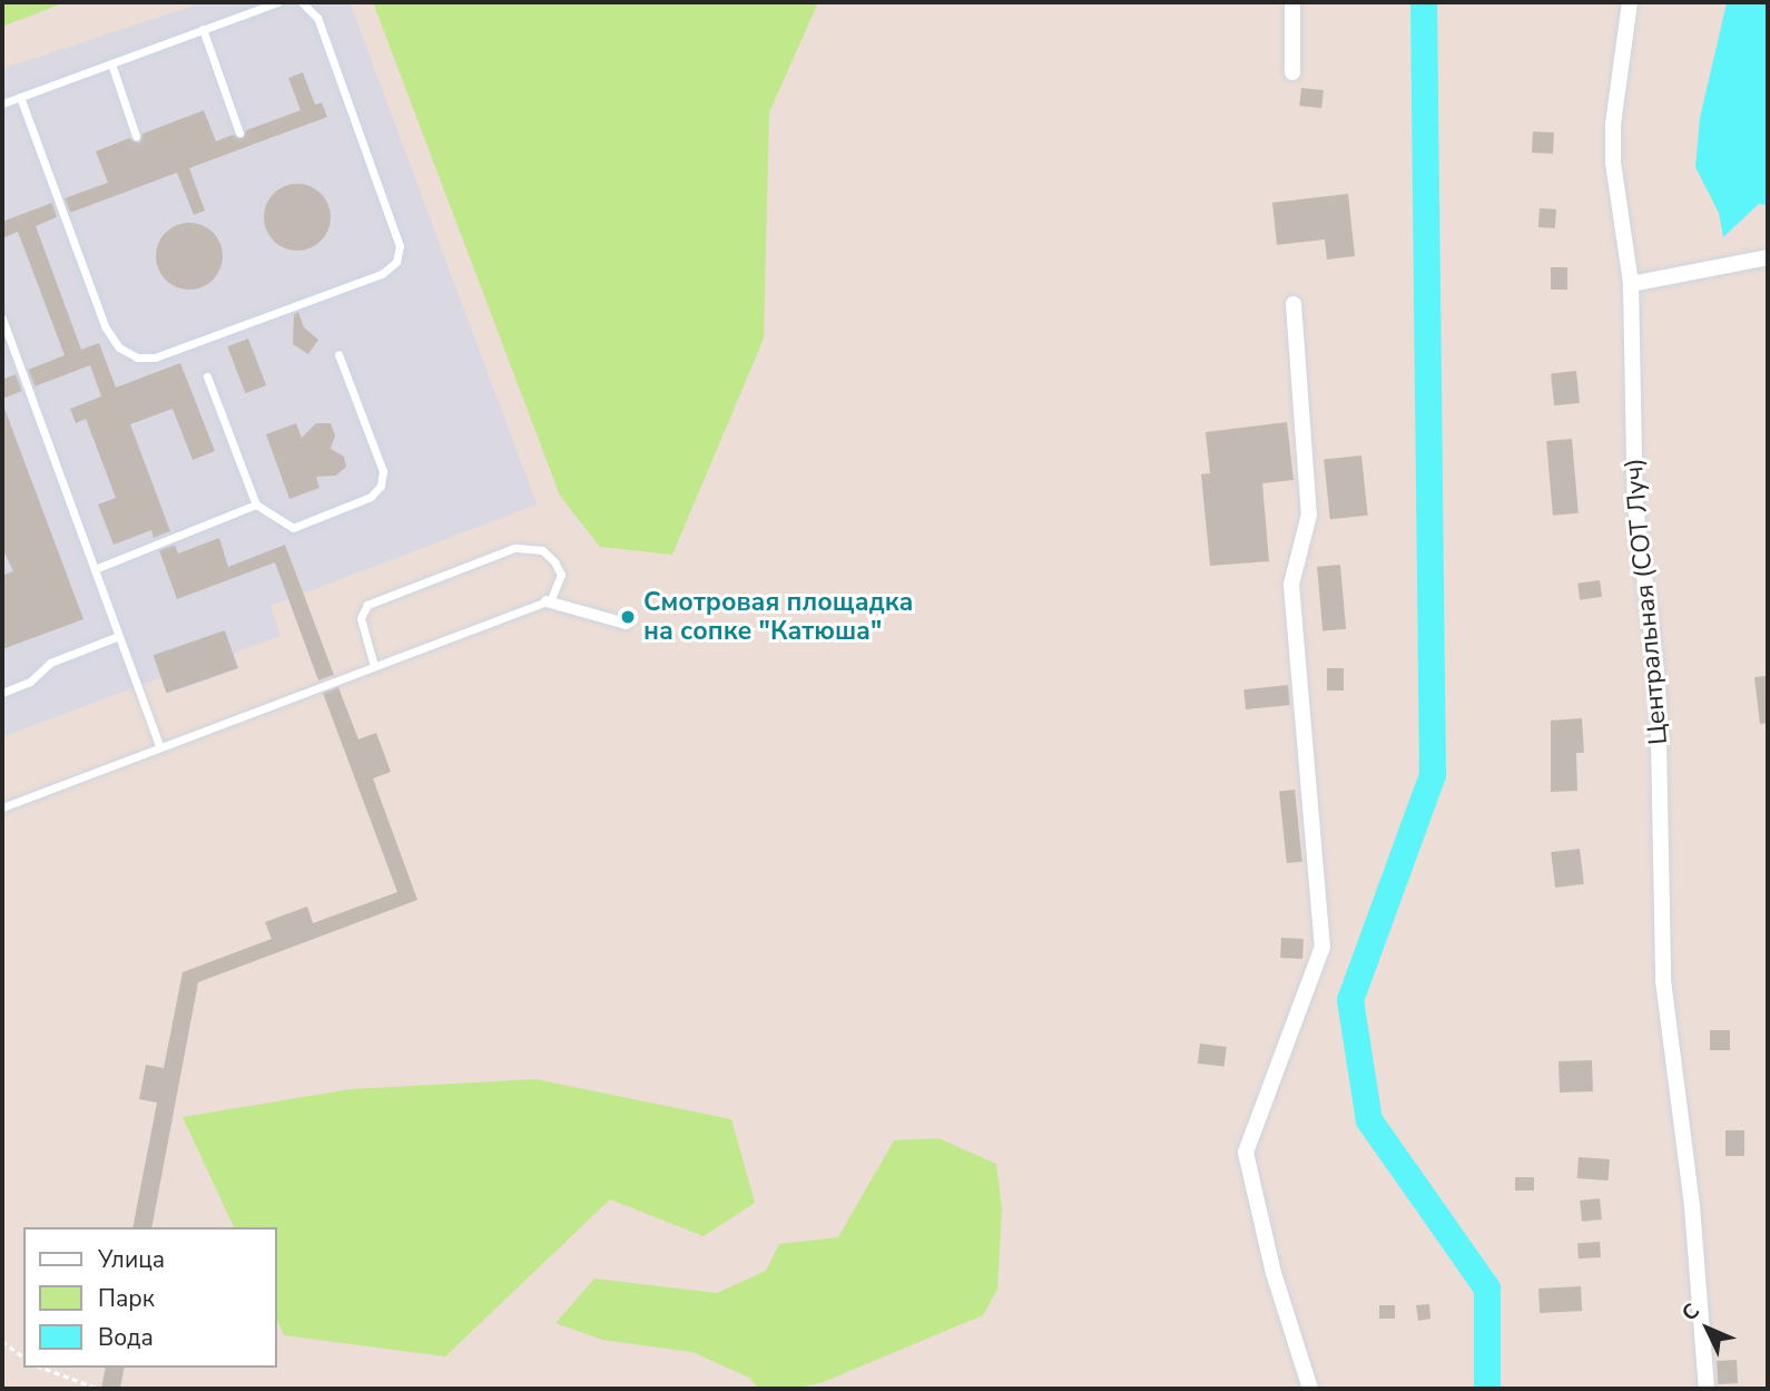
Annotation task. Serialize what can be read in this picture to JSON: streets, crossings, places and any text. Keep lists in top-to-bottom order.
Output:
{
  "streets": {
    "street": ["Центральная (СОТ Луч)"]
  },
  "places": ["Смотровая площадка на сопке \"Катюша\""],
  "legend": ["Улица", "Парк", "Вода"],
  "north": "top left"
}
